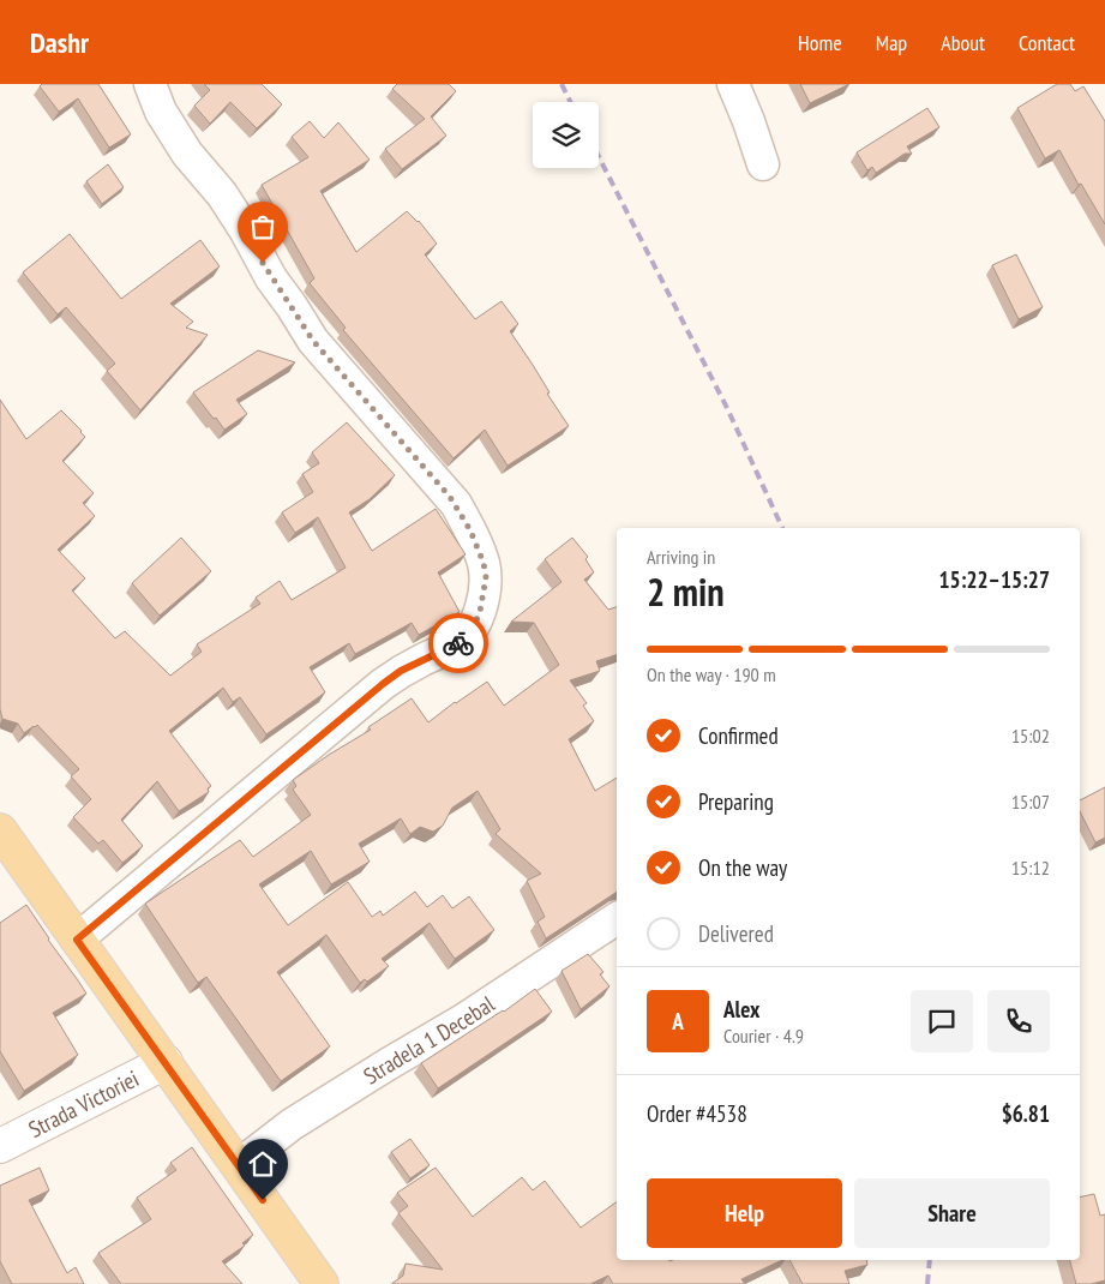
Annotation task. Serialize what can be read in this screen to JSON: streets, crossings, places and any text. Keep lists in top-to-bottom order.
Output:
{
  "streets": {
    "street": ["Stradela 1 Decebal", "Strada Victoriei"]
  },
  "page": {
    "header": "Dashr",
    "nav": [
      "Home",
      "Map",
      "About",
      "Contact"
    ],
    "heading": ["2 min", "Arriving in", "15:22–15:27"],
    "panel": [
      "Alex",
      "Courier · 4.9",
      "Order #4538",
      "$6.81"
    ],
    "bar": "On the way · 190 m",
    "list": [
      ["Confirmed", "15:02"],
      ["Preparing", "15:07"],
      ["On the way", "15:12"],
      "Delivered"
    ],
    "round": "A",
    "buttons": ["Help", "Share"]
  }
}
